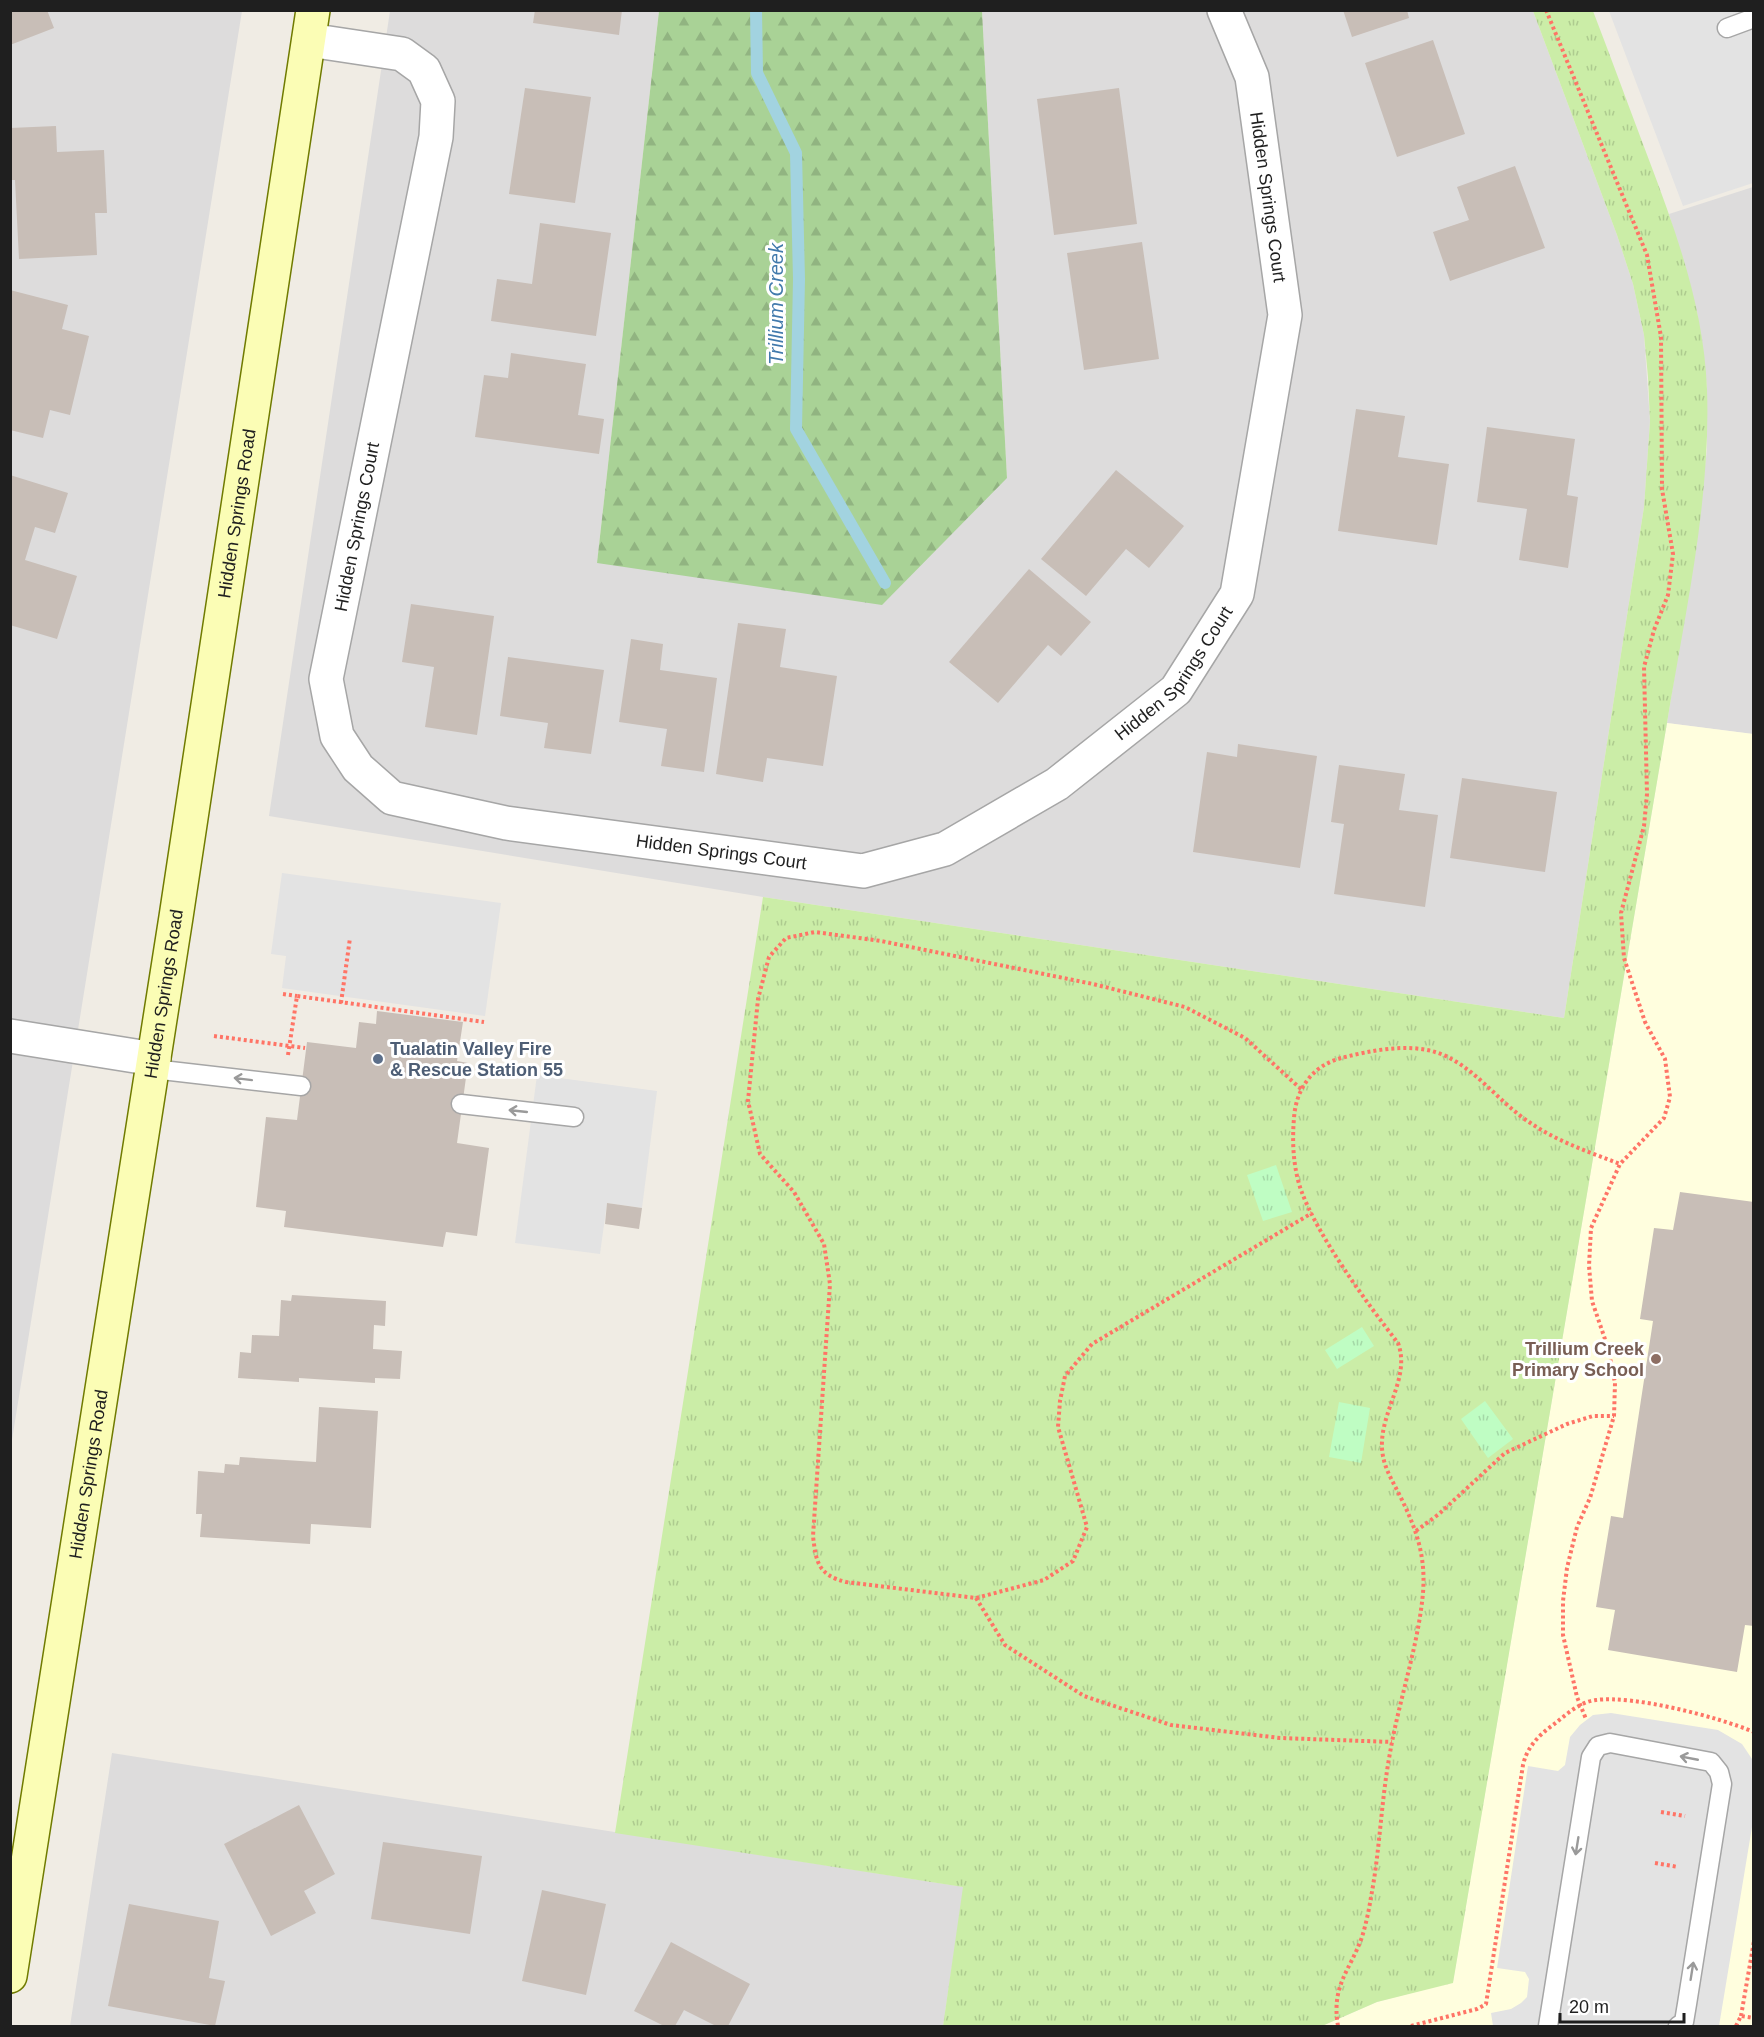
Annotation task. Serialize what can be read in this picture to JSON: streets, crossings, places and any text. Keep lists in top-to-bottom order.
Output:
{
  "streets": {
    "main road": ["Hidden Springs Road"],
    "street": ["Hidden Springs Court"]
  },
  "crossings": [
    ["Hidden Springs Court", "Hidden Springs Road"]
  ],
  "water": ["Trillium Creek"],
  "places": ["Tualatin Valley Fire & Rescue Station 55", "Trillium Creek Primary School"],
  "scale_bar": "20 m"
}
